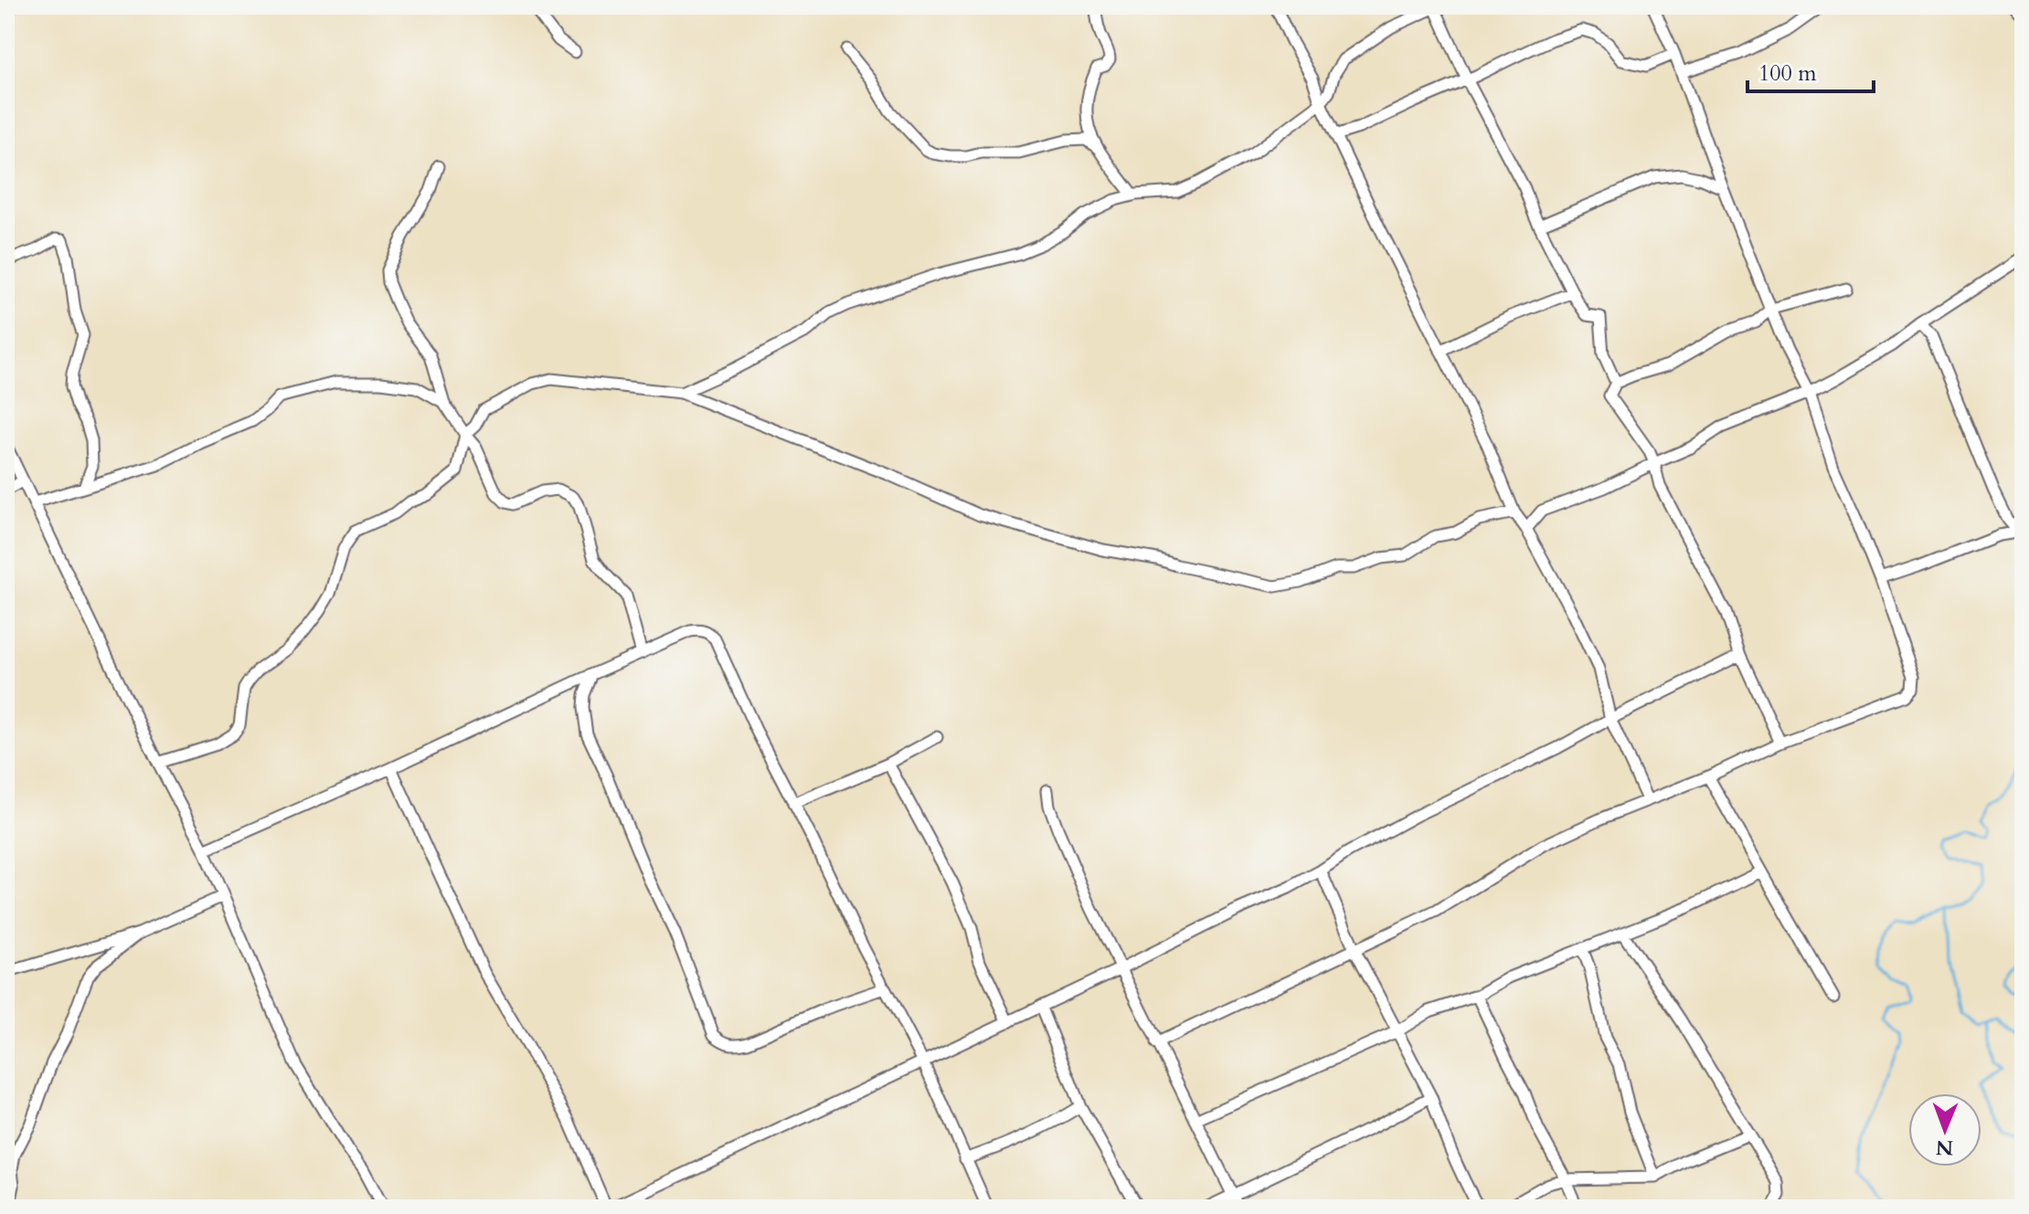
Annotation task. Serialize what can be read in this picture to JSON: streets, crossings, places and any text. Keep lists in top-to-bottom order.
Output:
{
  "scale_bar": "100 m",
  "north": "bottom"
}
